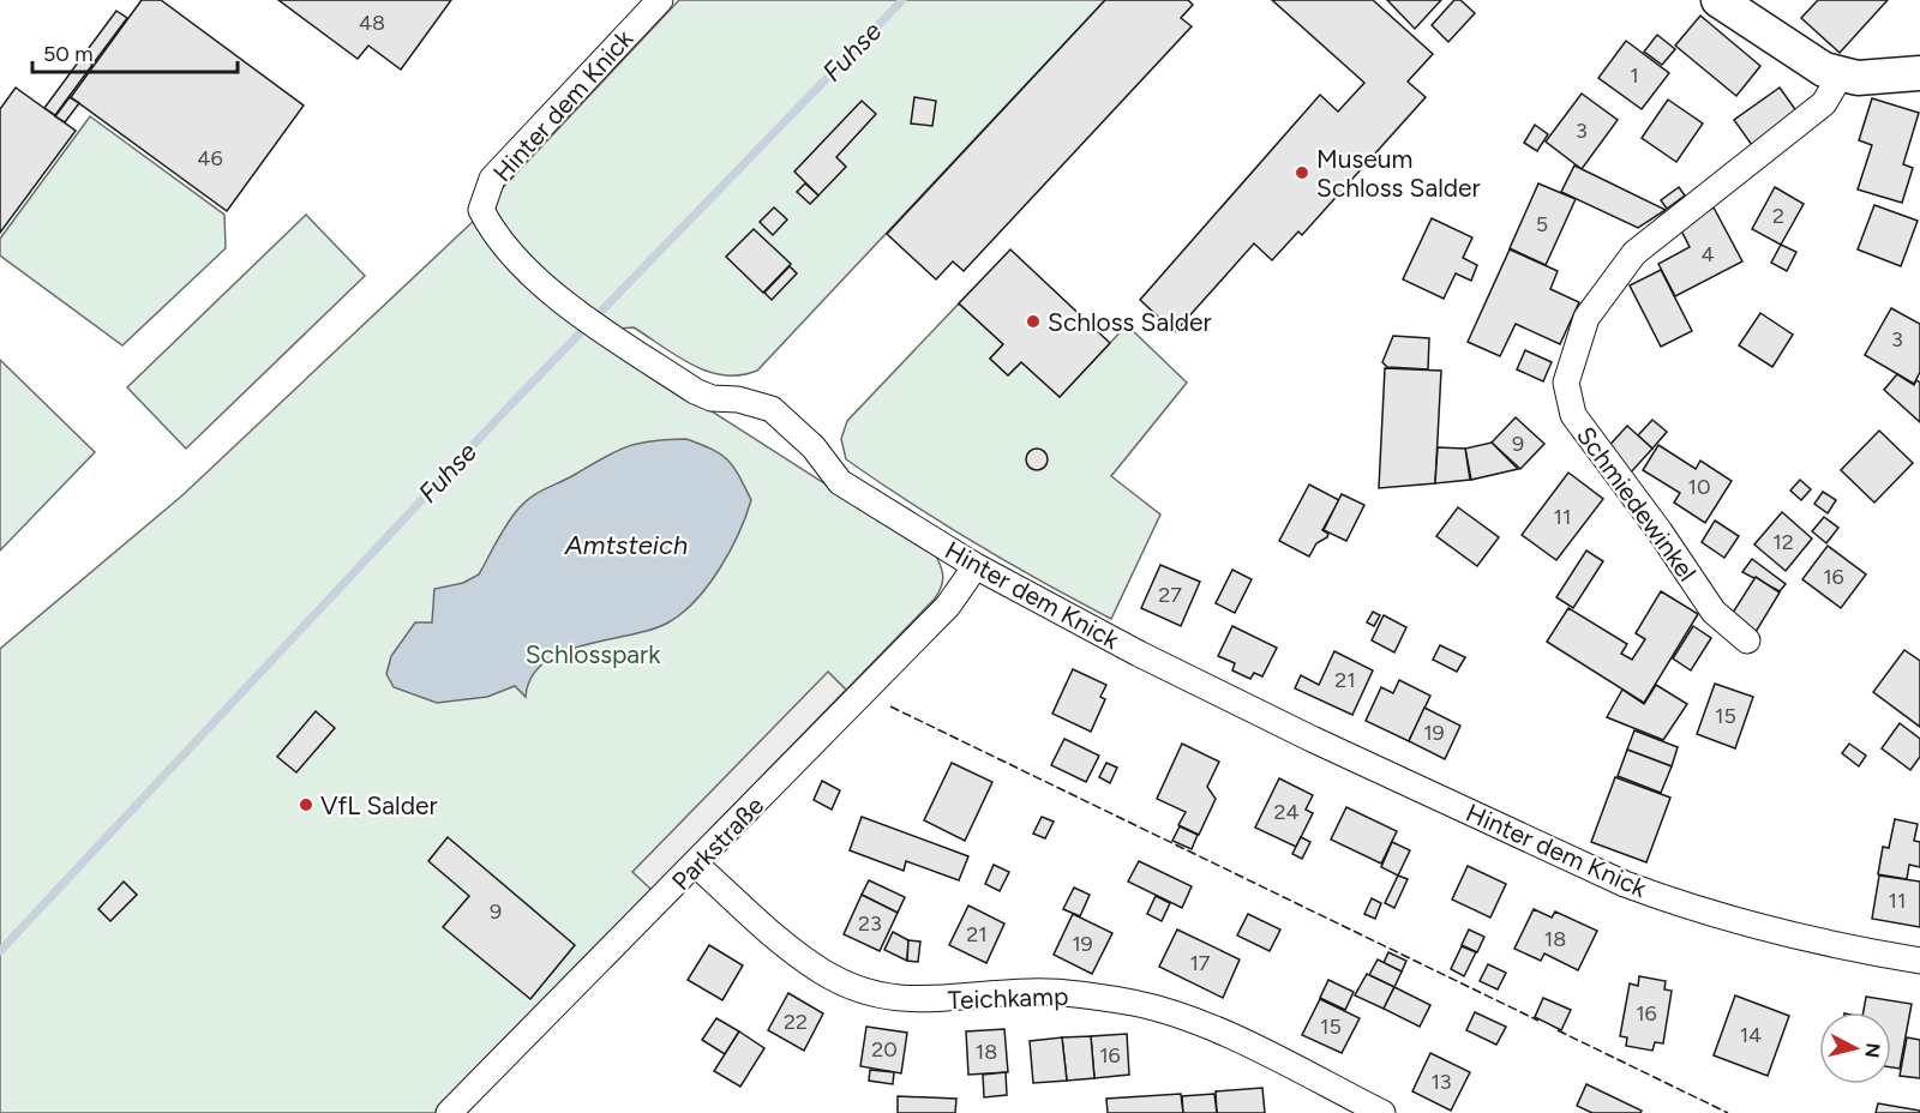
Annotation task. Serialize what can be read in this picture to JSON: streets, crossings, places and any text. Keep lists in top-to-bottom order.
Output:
{
  "streets": {
    "street": [
      "Hinter dem Knick",
      "Schmiedewinkel",
      "Parkstraße",
      "Teichkamp"
    ]
  },
  "crossings": [
    ["Hinter dem Knick", "Parkstraße"],
    ["Parkstraße", "Teichkamp"]
  ],
  "water": ["Fuhse", "Amtsteich"],
  "parks": ["Schlosspark"],
  "places": ["Museum Schloss Salder", "Schloss Salder", "VfL Salder"],
  "house_numbers": [
    "48",
    "1",
    "3",
    "46",
    "2",
    "5",
    "4",
    "3",
    "9",
    "10",
    "11",
    "12",
    "16",
    "27",
    "21",
    "15",
    "19",
    "24",
    "11",
    "9",
    "23",
    "21",
    "18",
    "19",
    "17",
    "16",
    "22",
    "15",
    "14",
    "20",
    "18",
    "16",
    "13"
  ],
  "scale_bar": "50 m",
  "north": "right"
}
